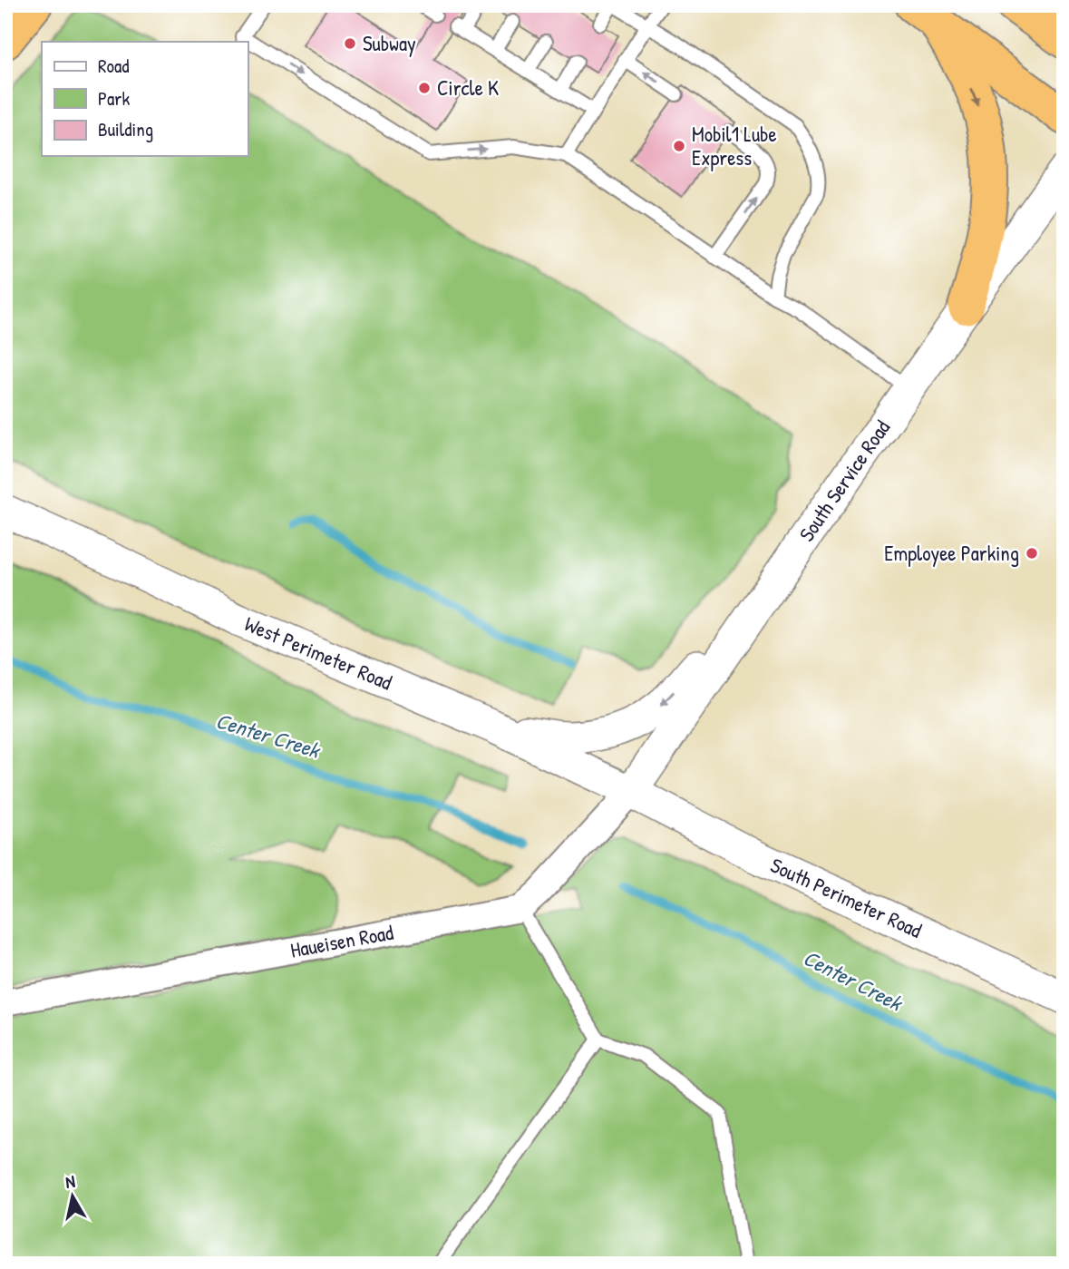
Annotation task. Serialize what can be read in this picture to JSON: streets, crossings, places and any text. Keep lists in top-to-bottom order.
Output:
{
  "streets": {
    "street": [
      "South Service Road",
      "West Perimeter Road",
      "South Perimeter Road",
      "Haueisen Road"
    ]
  },
  "crossings": [
    ["South Service Road", "West Perimeter Road"],
    ["South Service Road", "South Perimeter Road"],
    ["West Perimeter Road", "South Perimeter Road"]
  ],
  "water": ["Center Creek"],
  "places": [
    "Subway",
    "Circle K",
    "Mobil1 Lube Express",
    "Employee Parking"
  ],
  "legend": ["Road", "Park", "Building"],
  "north": "top"
}
